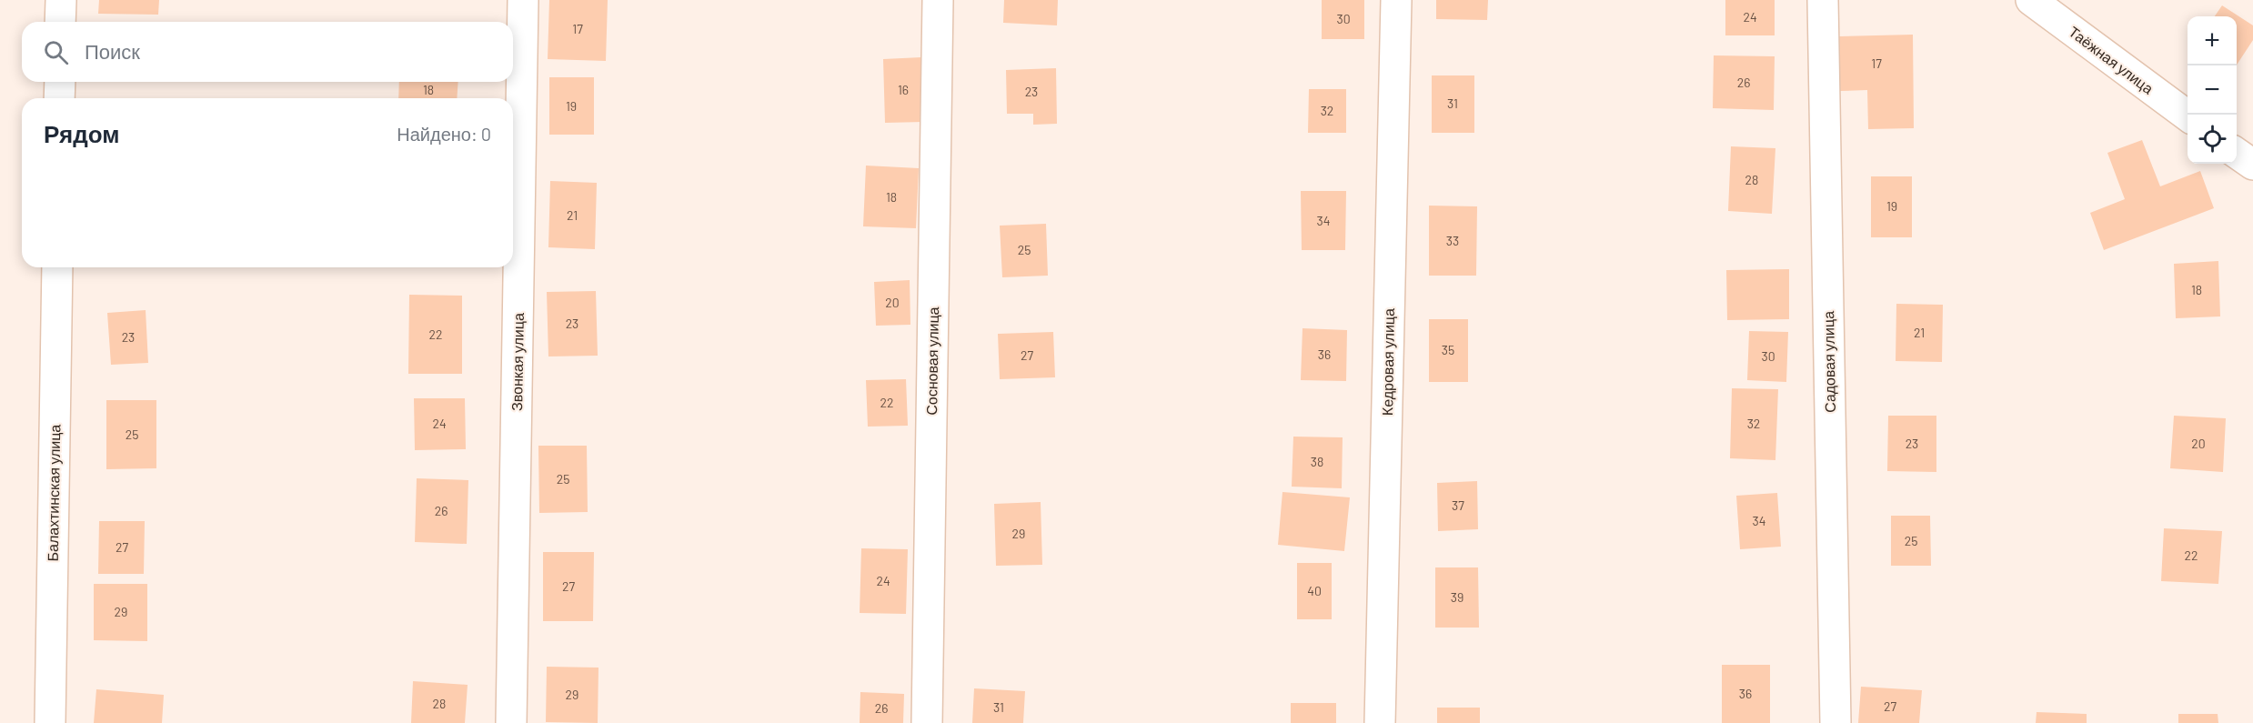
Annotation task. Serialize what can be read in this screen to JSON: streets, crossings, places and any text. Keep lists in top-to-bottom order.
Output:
{
  "streets": {
    "street": [
      "Таёжная улица",
      "Сосновая улица",
      "Звонкая улица",
      "Кедровая улица",
      "Садовая улица",
      "Балахтинская улица"
    ]
  },
  "house_numbers": [
    "24",
    "30",
    "17",
    "17",
    "26",
    "18",
    "16",
    "23",
    "31",
    "19",
    "32",
    "28",
    "18",
    "19",
    "21",
    "34",
    "33",
    "25",
    "18",
    "20",
    "23",
    "21",
    "22",
    "23",
    "35",
    "36",
    "27",
    "30",
    "22",
    "24",
    "32",
    "25",
    "23",
    "20",
    "38",
    "25",
    "37",
    "26",
    "34",
    "29",
    "25",
    "27",
    "22",
    "24",
    "27",
    "40",
    "39",
    "29",
    "36",
    "29",
    "28",
    "27",
    "31",
    "26"
  ],
  "page": {
    "map_buttons": ["+", "−"],
    "search": "Поиск",
    "heading": ["Рядом", "Найдено: 0"]
  }
}
